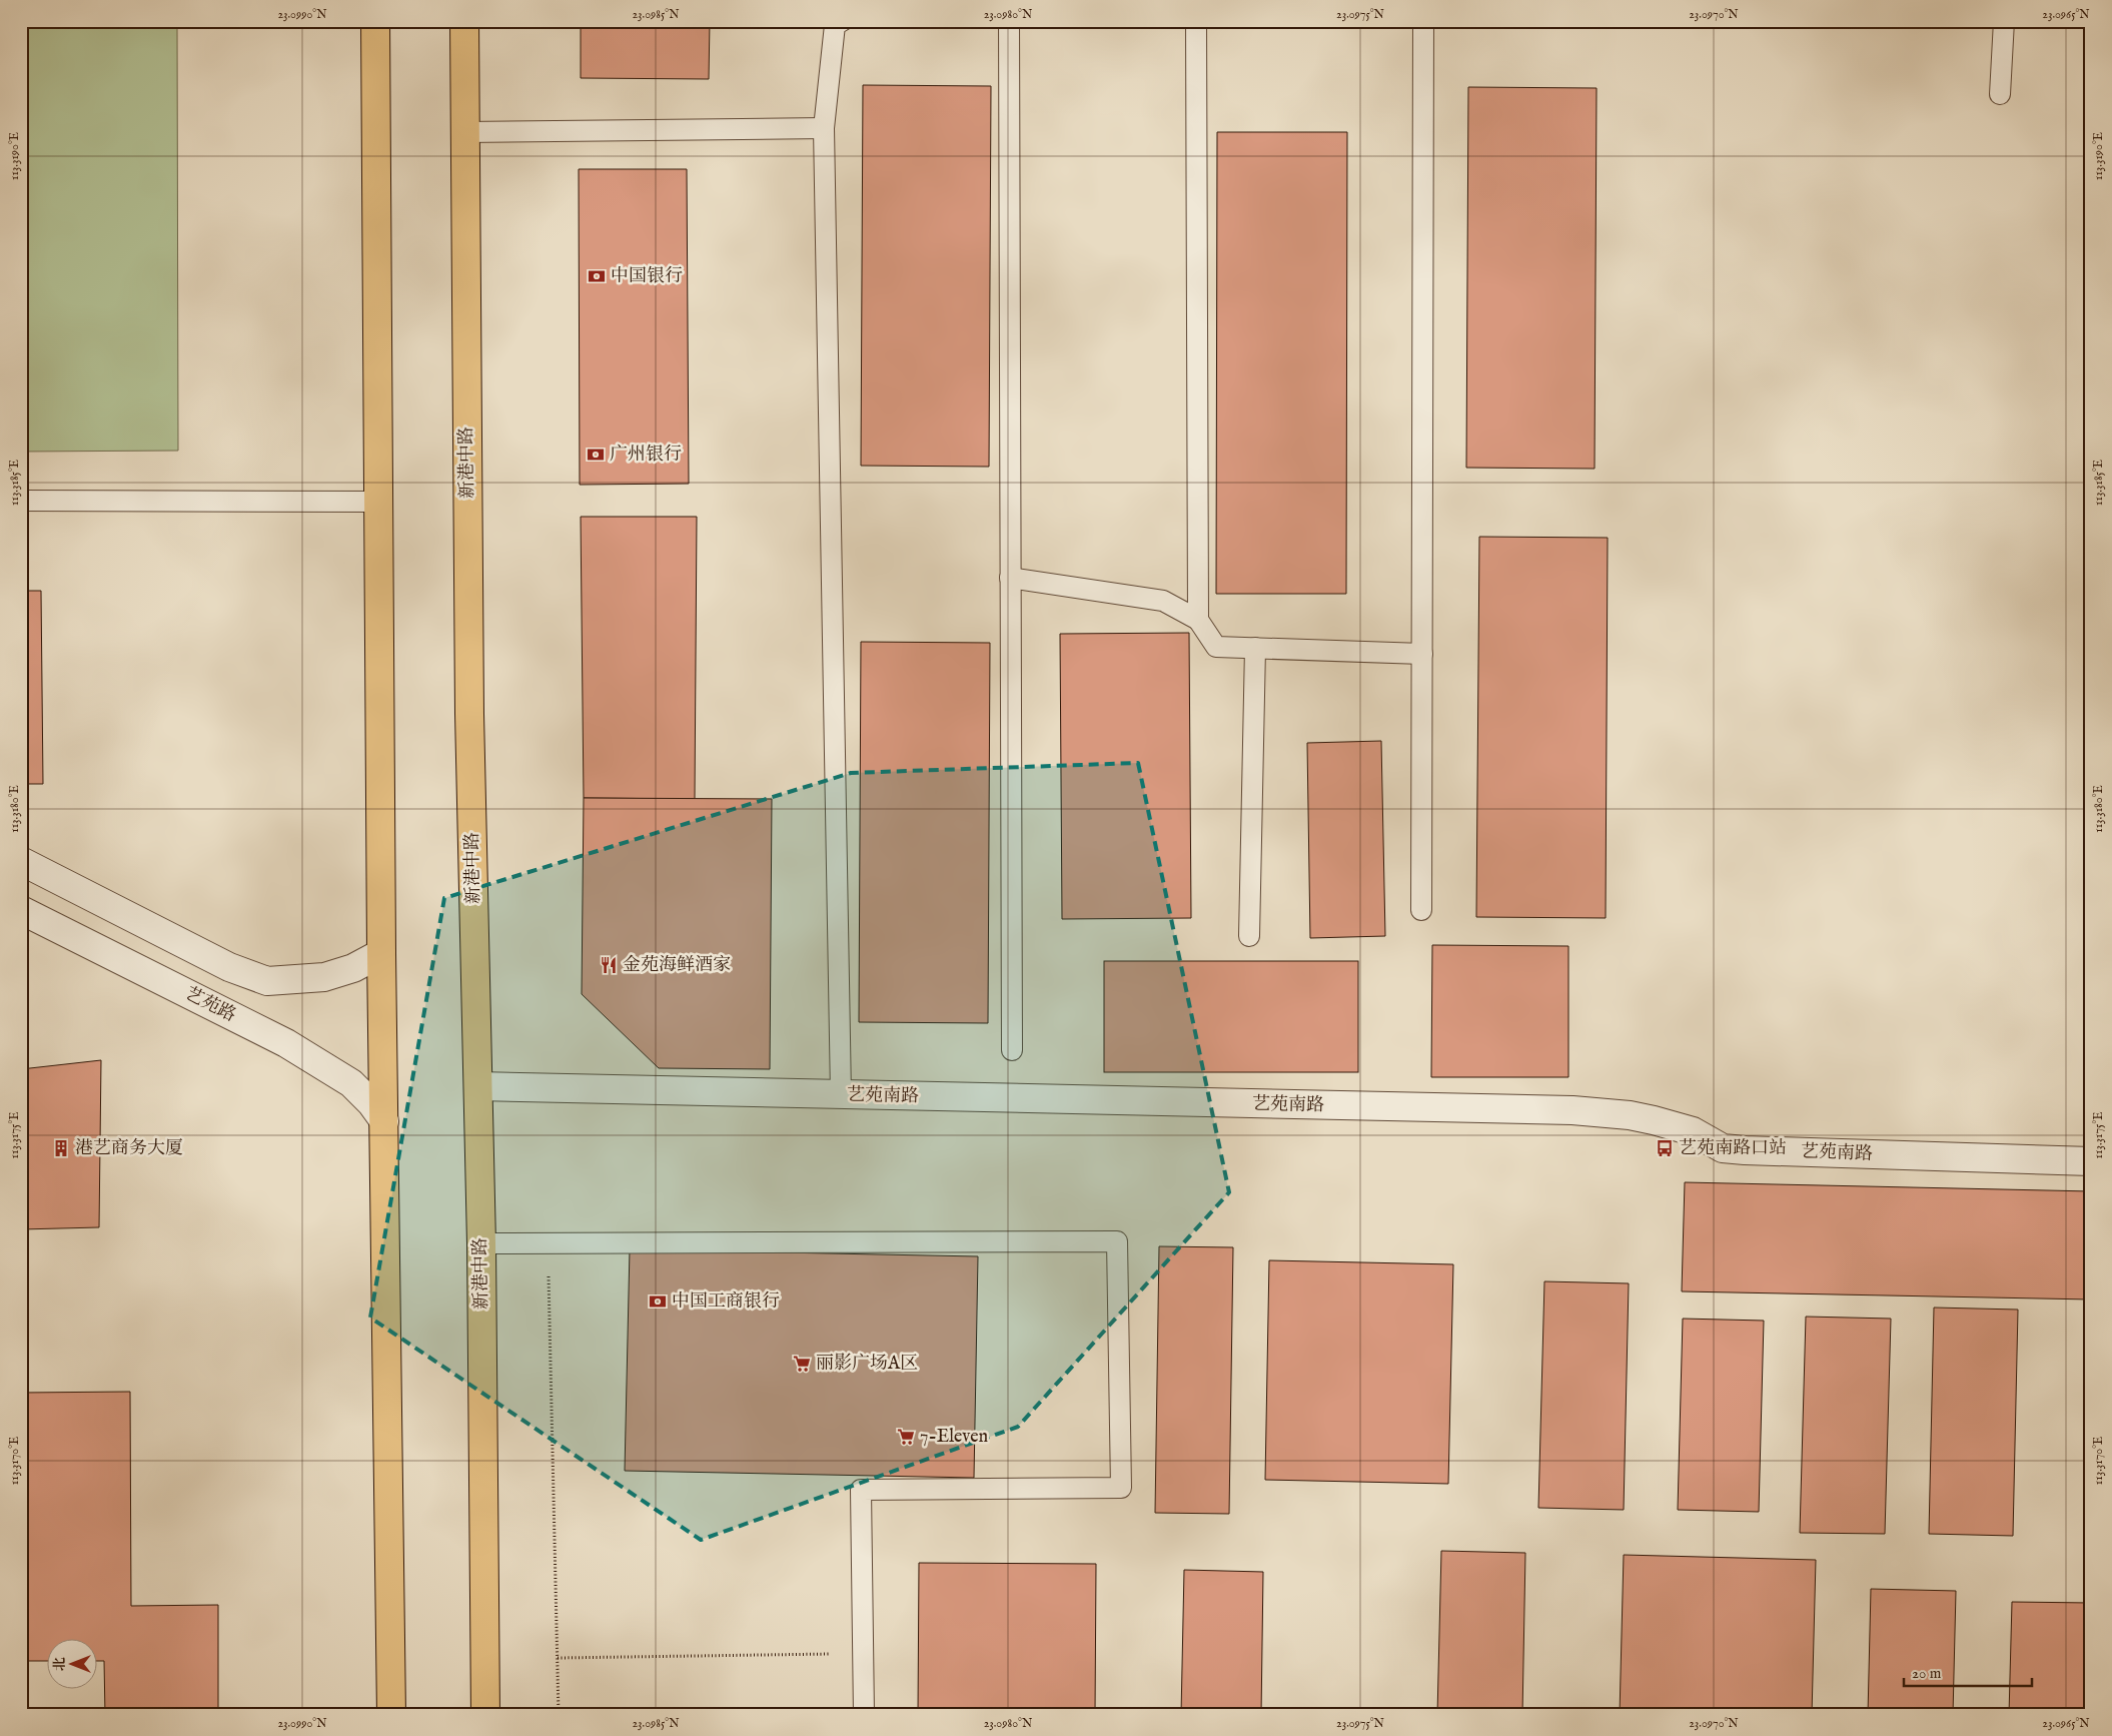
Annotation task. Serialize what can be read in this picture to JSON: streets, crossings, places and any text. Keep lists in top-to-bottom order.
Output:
{
  "streets": {
    "main road": ["新港中路"],
    "street": ["艺苑路", "艺苑南路"]
  },
  "crossings": [
    ["新港中路", "艺苑南路"]
  ],
  "places": {
    "bank": ["中国银行", "广州银行", "中国工商银行"],
    "restaurant": ["金苑海鲜酒家"],
    "building": ["港艺商务大厦"],
    "bus stop": ["艺苑南路口站"],
    "supermarket": ["丽影广场A区", "7-Eleven"]
  },
  "scale_bar": "20 m",
  "north": "left",
  "coordinates": [
    "23.0990°N",
    "23.0985°N",
    "23.0980°N",
    "23.0975°N",
    "23.0970°N",
    "23.0965°N",
    "113.3190°E",
    "113.3185°E",
    "113.3180°E",
    "113.3175°E",
    "113.3170°E"
  ]
}
